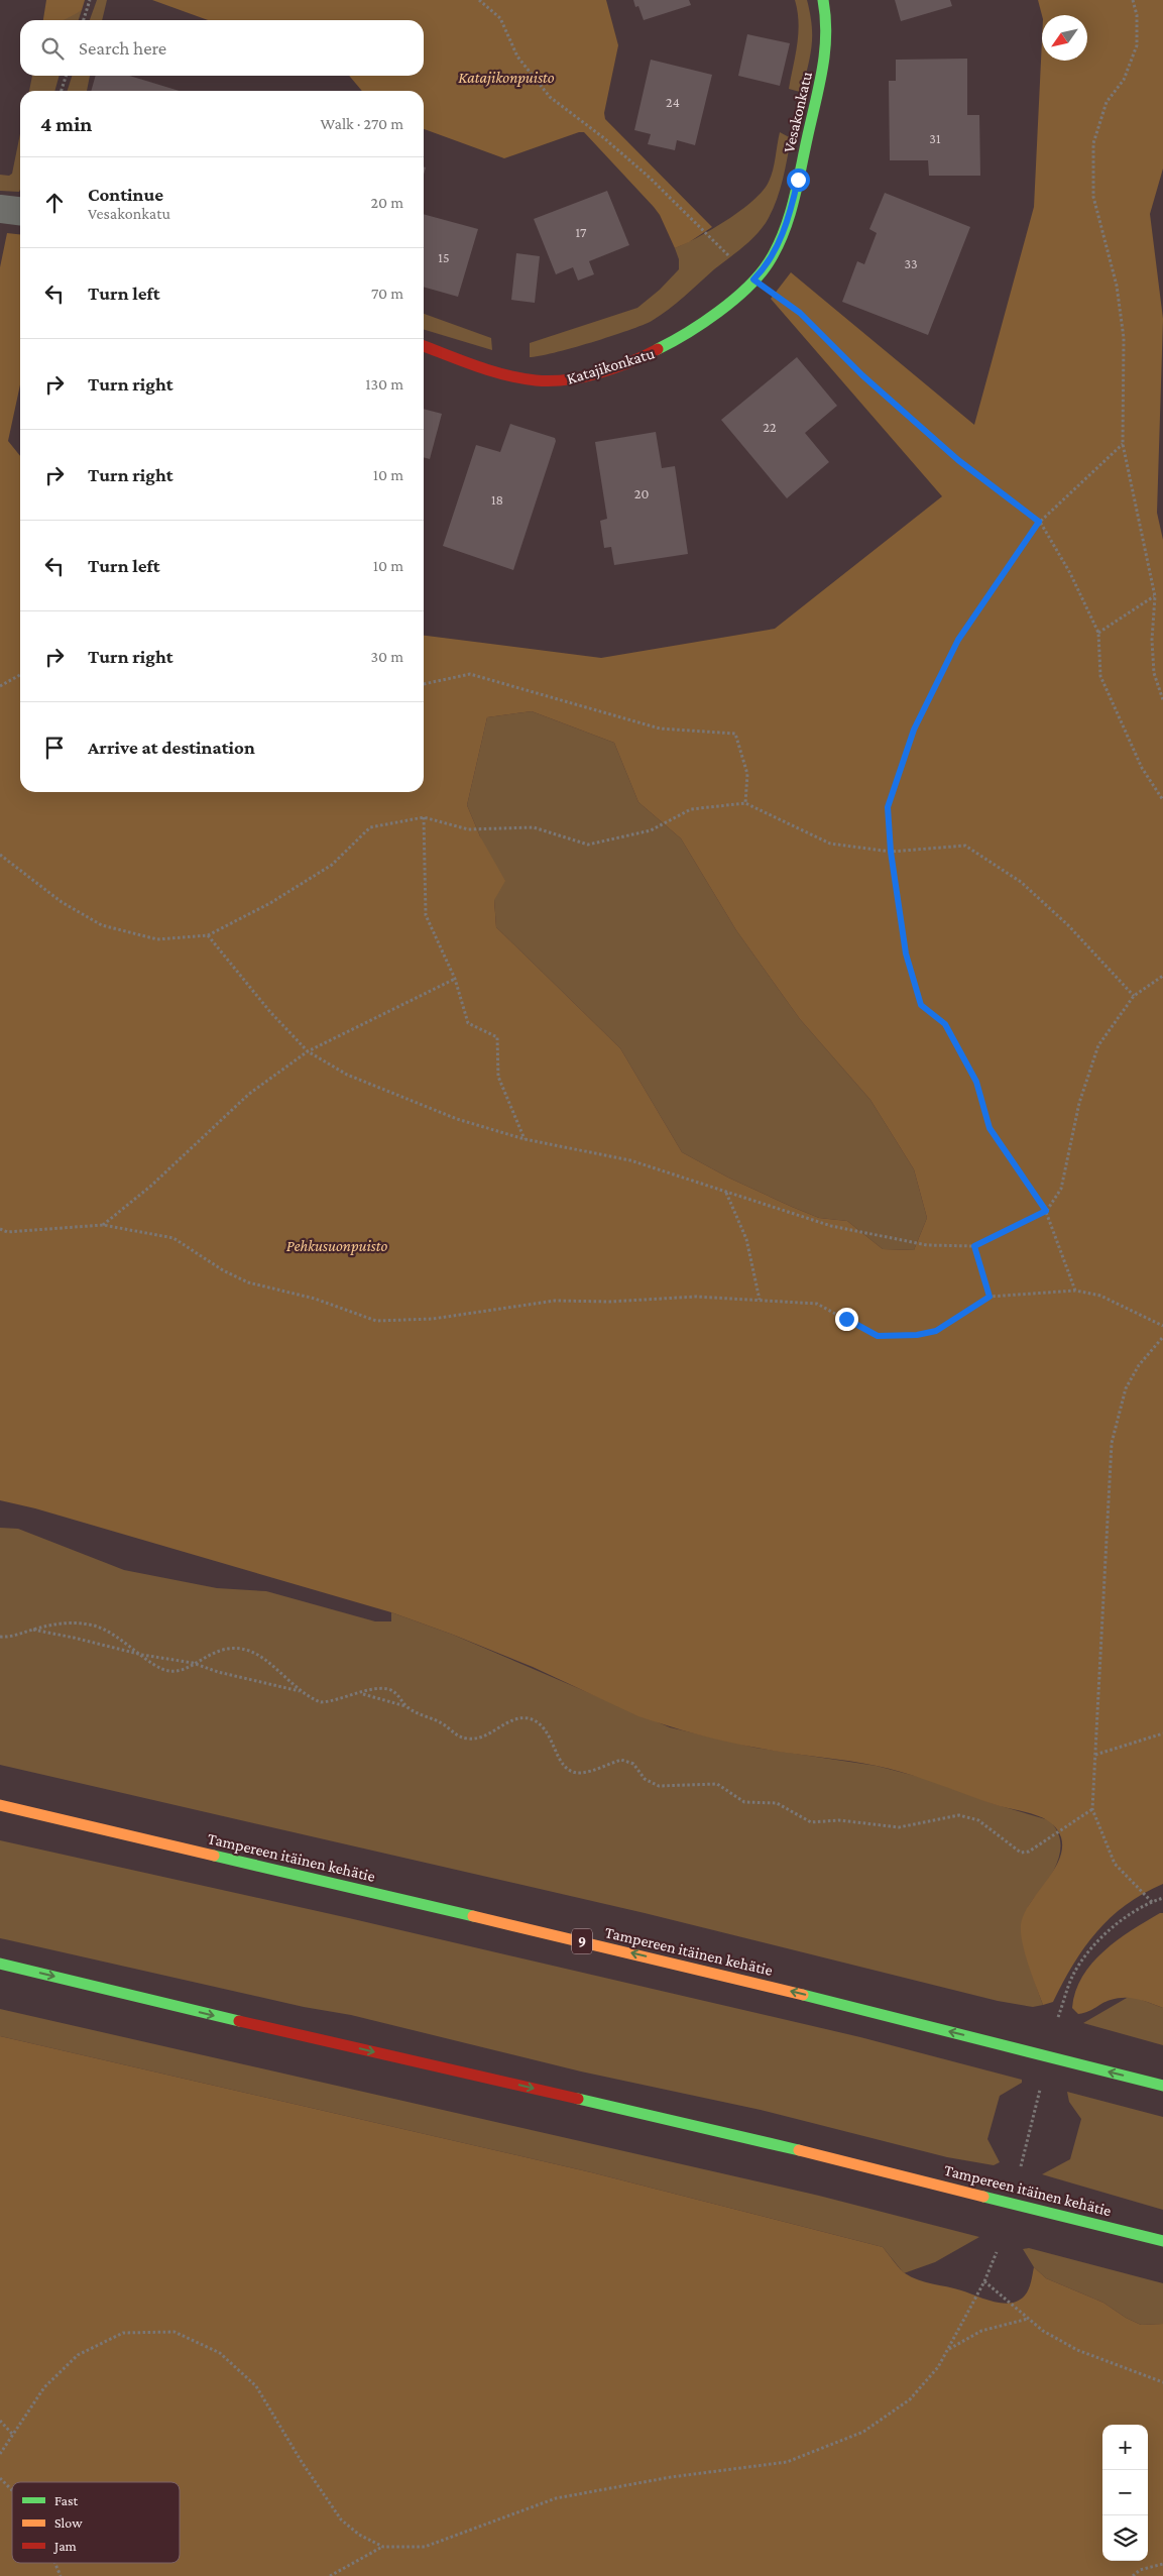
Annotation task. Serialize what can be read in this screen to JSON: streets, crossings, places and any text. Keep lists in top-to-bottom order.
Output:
{
  "streets": {
    "main road": [
      "Vesakonkatu",
      "Katajikonkatu",
      "Tampereen itäinen kehätie",
      "9"
    ]
  },
  "crossings": [
    ["Vesakonkatu", "Katajikonkatu"]
  ],
  "parks": ["Katajikonpuisto", "Pehkusuonpuisto"],
  "house_numbers": [
    "24",
    "31",
    "17",
    "15",
    "33",
    "22",
    "20",
    "18"
  ],
  "legend": ["Fast", "Slow", "Jam"],
  "north": "bottom left",
  "page": {
    "search": "Search here",
    "heading": ["4 min", "Walk · 270 m"],
    "list": [
      ["Continue", "Vesakonkatu", "20 m"],
      ["Turn left", "70 m"],
      ["Turn right", "130 m"],
      ["Turn right", "10 m"],
      ["Turn left", "10 m"],
      ["Turn right", "30 m"],
      "Arrive at destination"
    ],
    "map_buttons": ["+", "−"]
  }
}
